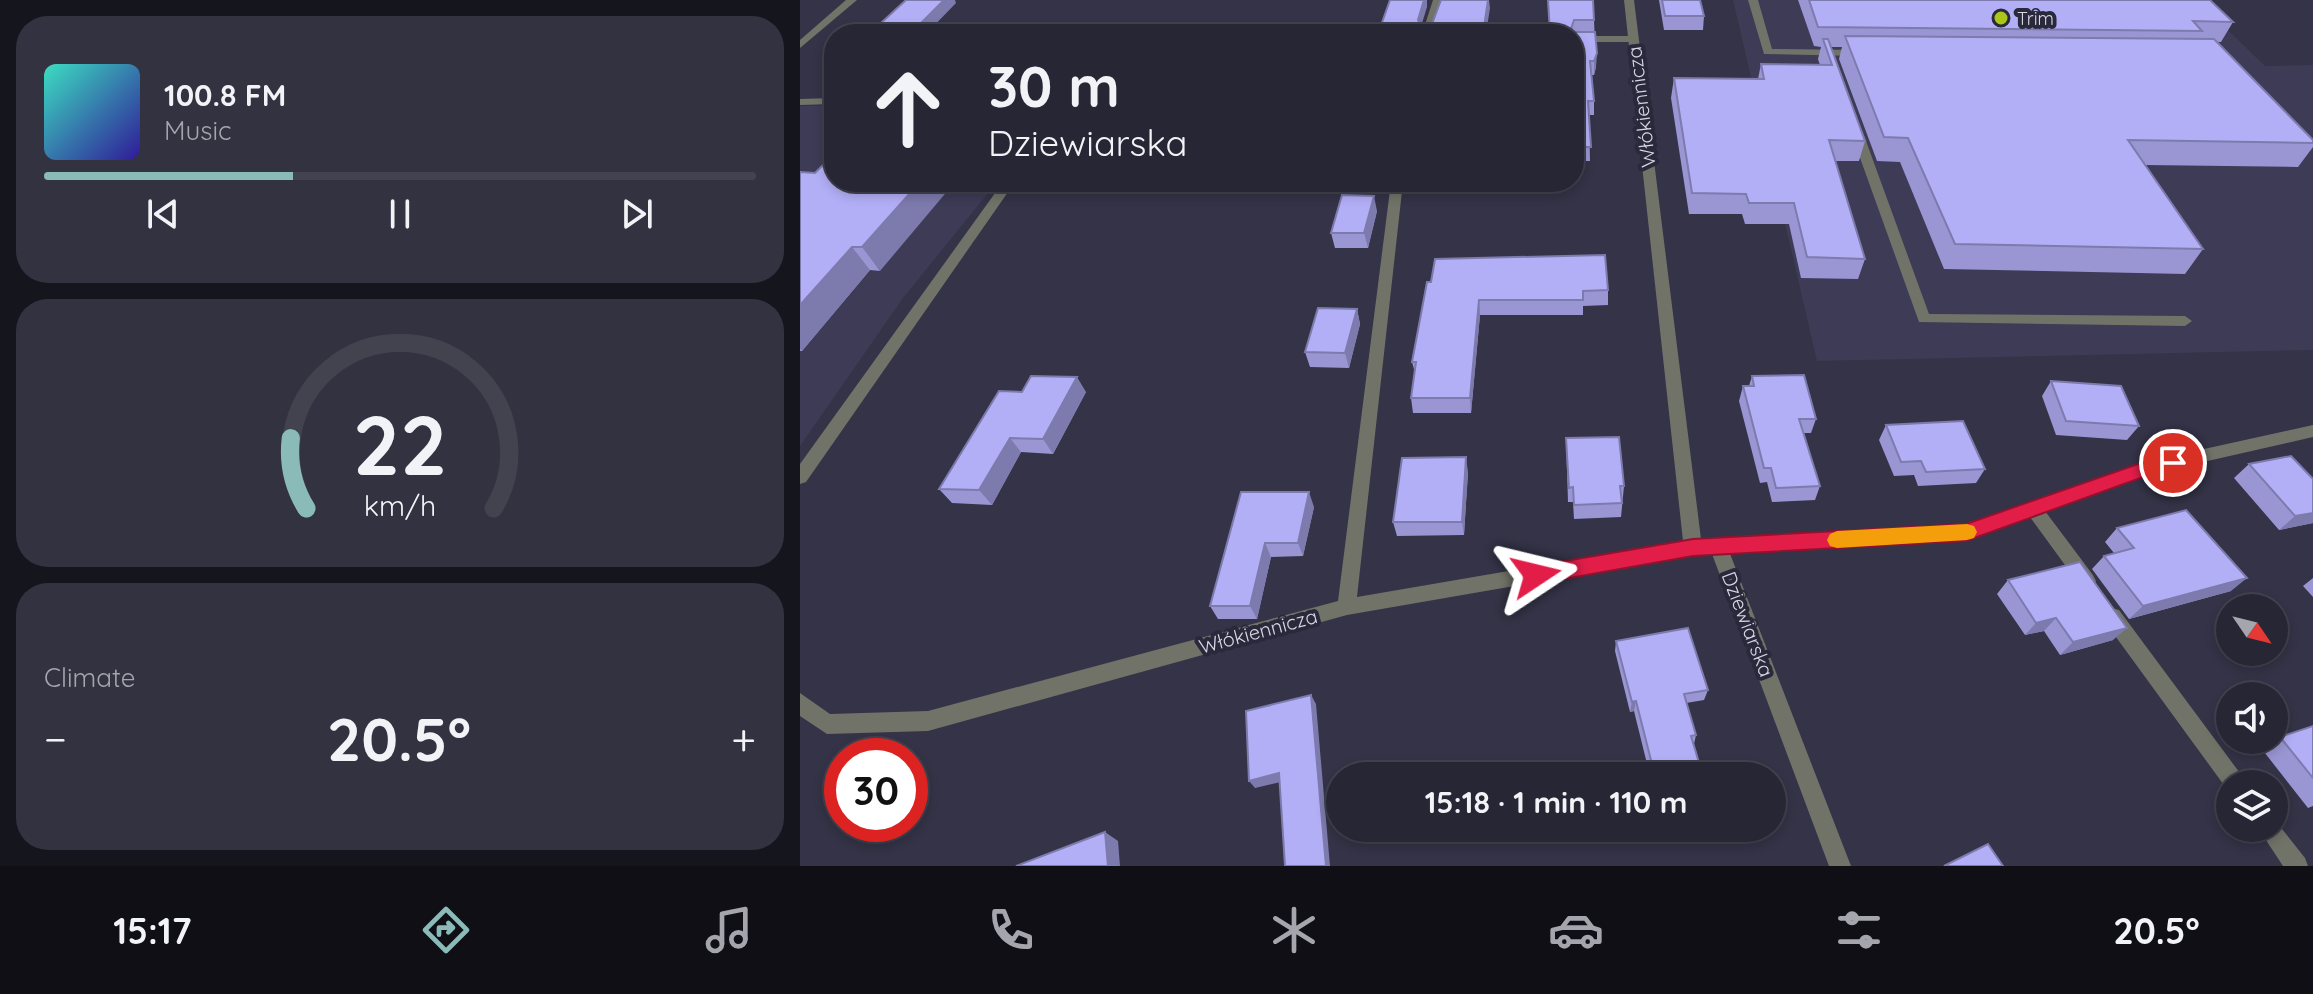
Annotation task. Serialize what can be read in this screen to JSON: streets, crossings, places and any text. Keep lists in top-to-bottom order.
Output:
{
  "streets": {
    "street": ["Włókiennicza", "Dziewiarska"]
  },
  "crossings": [
    ["Włókiennicza", "Dziewiarska"]
  ],
  "places": ["Trim"],
  "north": "bottom right",
  "page": {
    "turn": ["30 m", "Dziewiarska"],
    "song": ["100.8 FM", "Music"],
    "tile": "Climate",
    "heat": ["−", "20.5°", "+"],
    "limit": "30",
    "trip": "15:18 · 1 min · 110 m",
    "tabs": ["15:17", "20.5°"],
    "gauge": ["22", "km/h"]
  }
}
